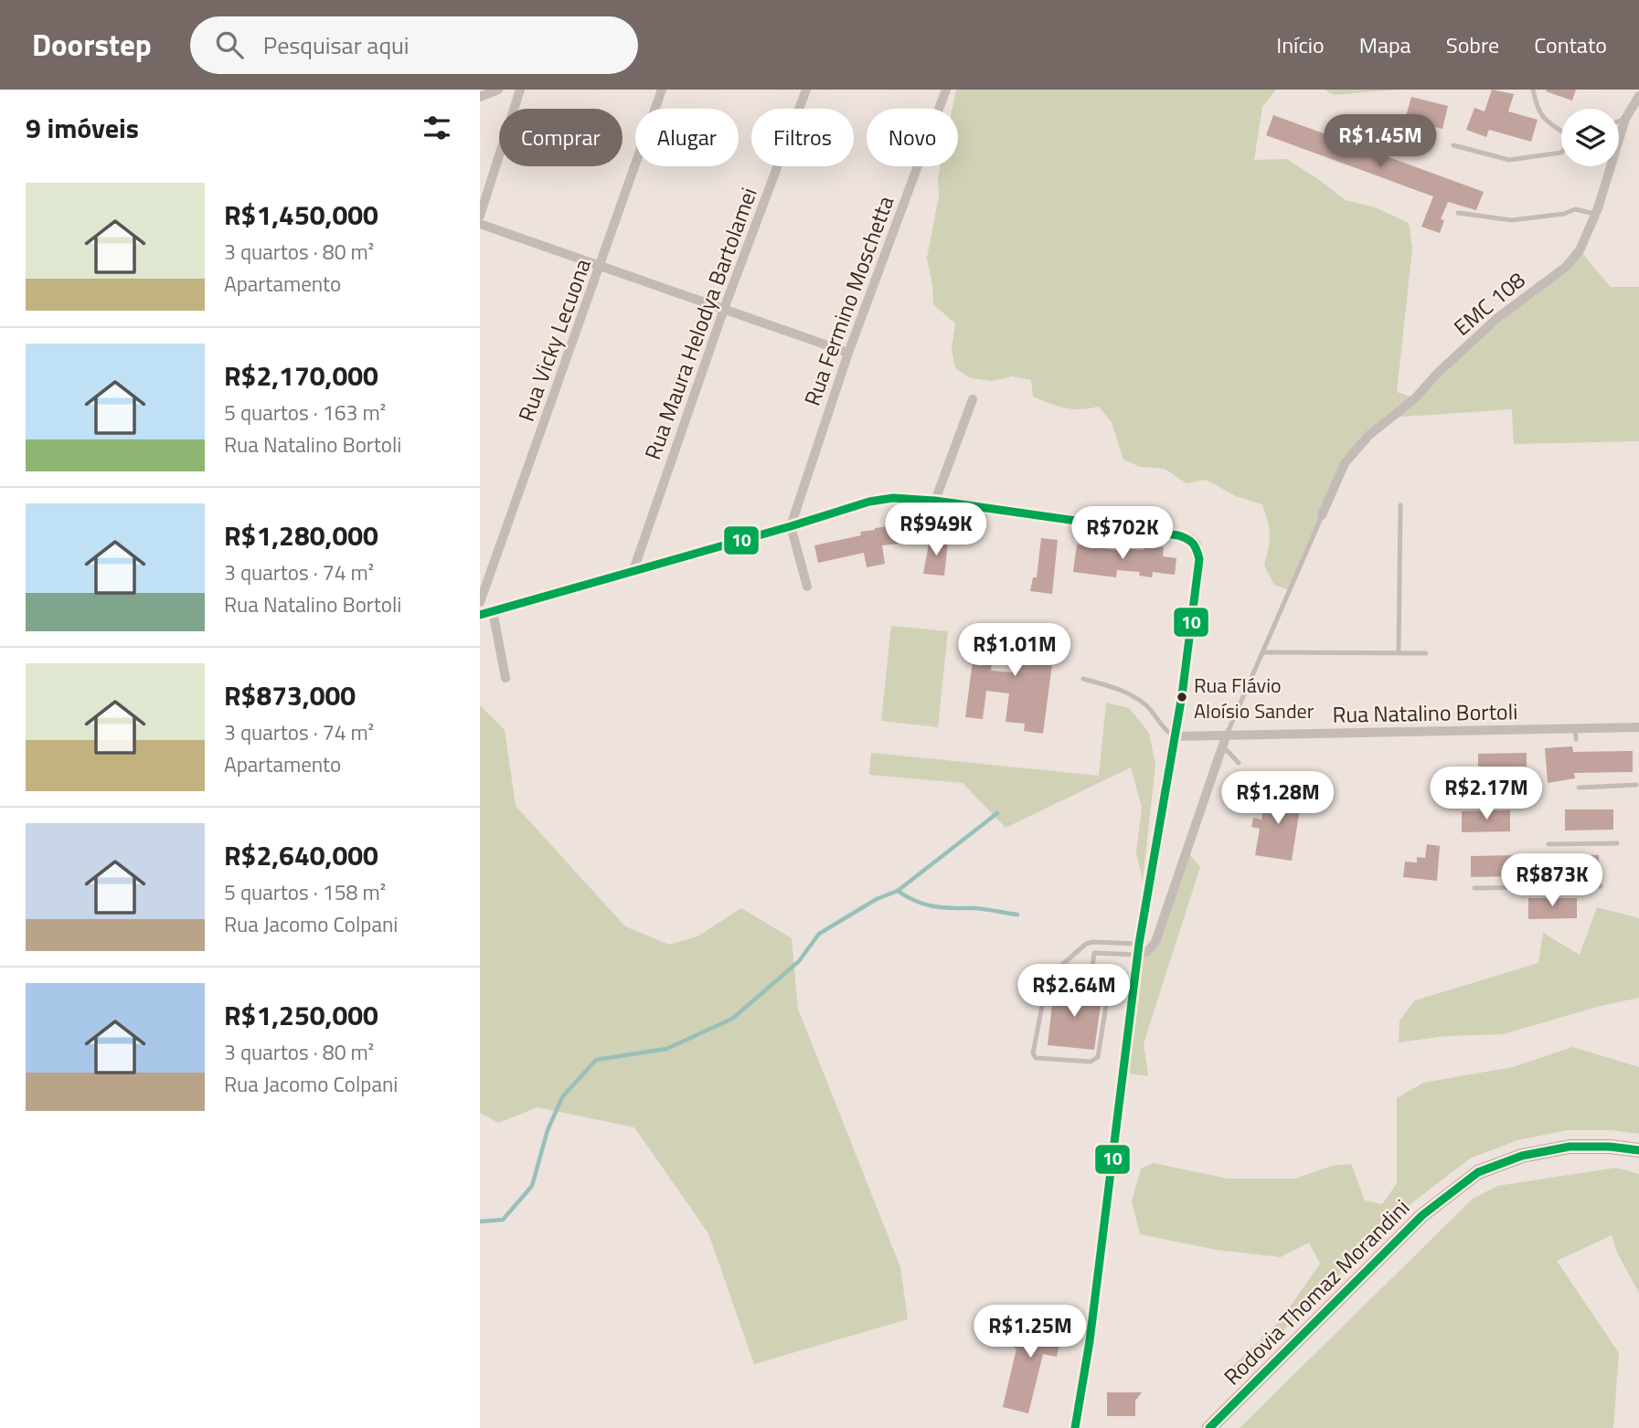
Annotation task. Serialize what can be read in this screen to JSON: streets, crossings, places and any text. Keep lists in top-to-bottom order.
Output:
{
  "streets": {
    "main road": ["Rodovia Thomaz Morandini"],
    "street": [
      "Rua Fermino Moschetta",
      "EMC 108",
      "Rua Maura Helodya Bartolamei",
      "Rua Vicky Lecuona",
      "Rua Natalino Bortoli"
    ]
  },
  "places": ["Rua Flávio Aloísio Sander"],
  "lines": ["transit line 10"],
  "page": {
    "header": "Doorstep",
    "search": "Pesquisar aqui",
    "nav": [
      "Início",
      "Mapa",
      "Sobre",
      "Contato"
    ],
    "heading": "9 imóveis",
    "chip": [
      "Comprar",
      "Alugar",
      "Filtros",
      "Novo"
    ],
    "price": [
      "R$1.45M",
      "R$949K",
      "R$702K",
      "R$1.01M",
      "R$2.17M",
      "R$1.28M",
      "R$873K",
      "R$2.64M",
      "R$1.25M"
    ],
    "list": [
      {
        "name": "R$1,450,000",
        "note": "3 quartos · 80 m² · Apartamento"
      },
      {
        "name": "R$2,170,000",
        "note": "5 quartos · 163 m² · Rua Natalino Bortoli"
      },
      {
        "name": "R$1,280,000",
        "note": "3 quartos · 74 m² · Rua Natalino Bortoli"
      },
      {
        "name": "R$873,000",
        "note": "3 quartos · 74 m² · Apartamento"
      },
      {
        "name": "R$2,640,000",
        "note": "5 quartos · 158 m² · Rua Jacomo Colpani"
      },
      {
        "name": "R$1,250,000",
        "note": "3 quartos · 80 m² · Rua Jacomo Colpani"
      }
    ]
  }
}
